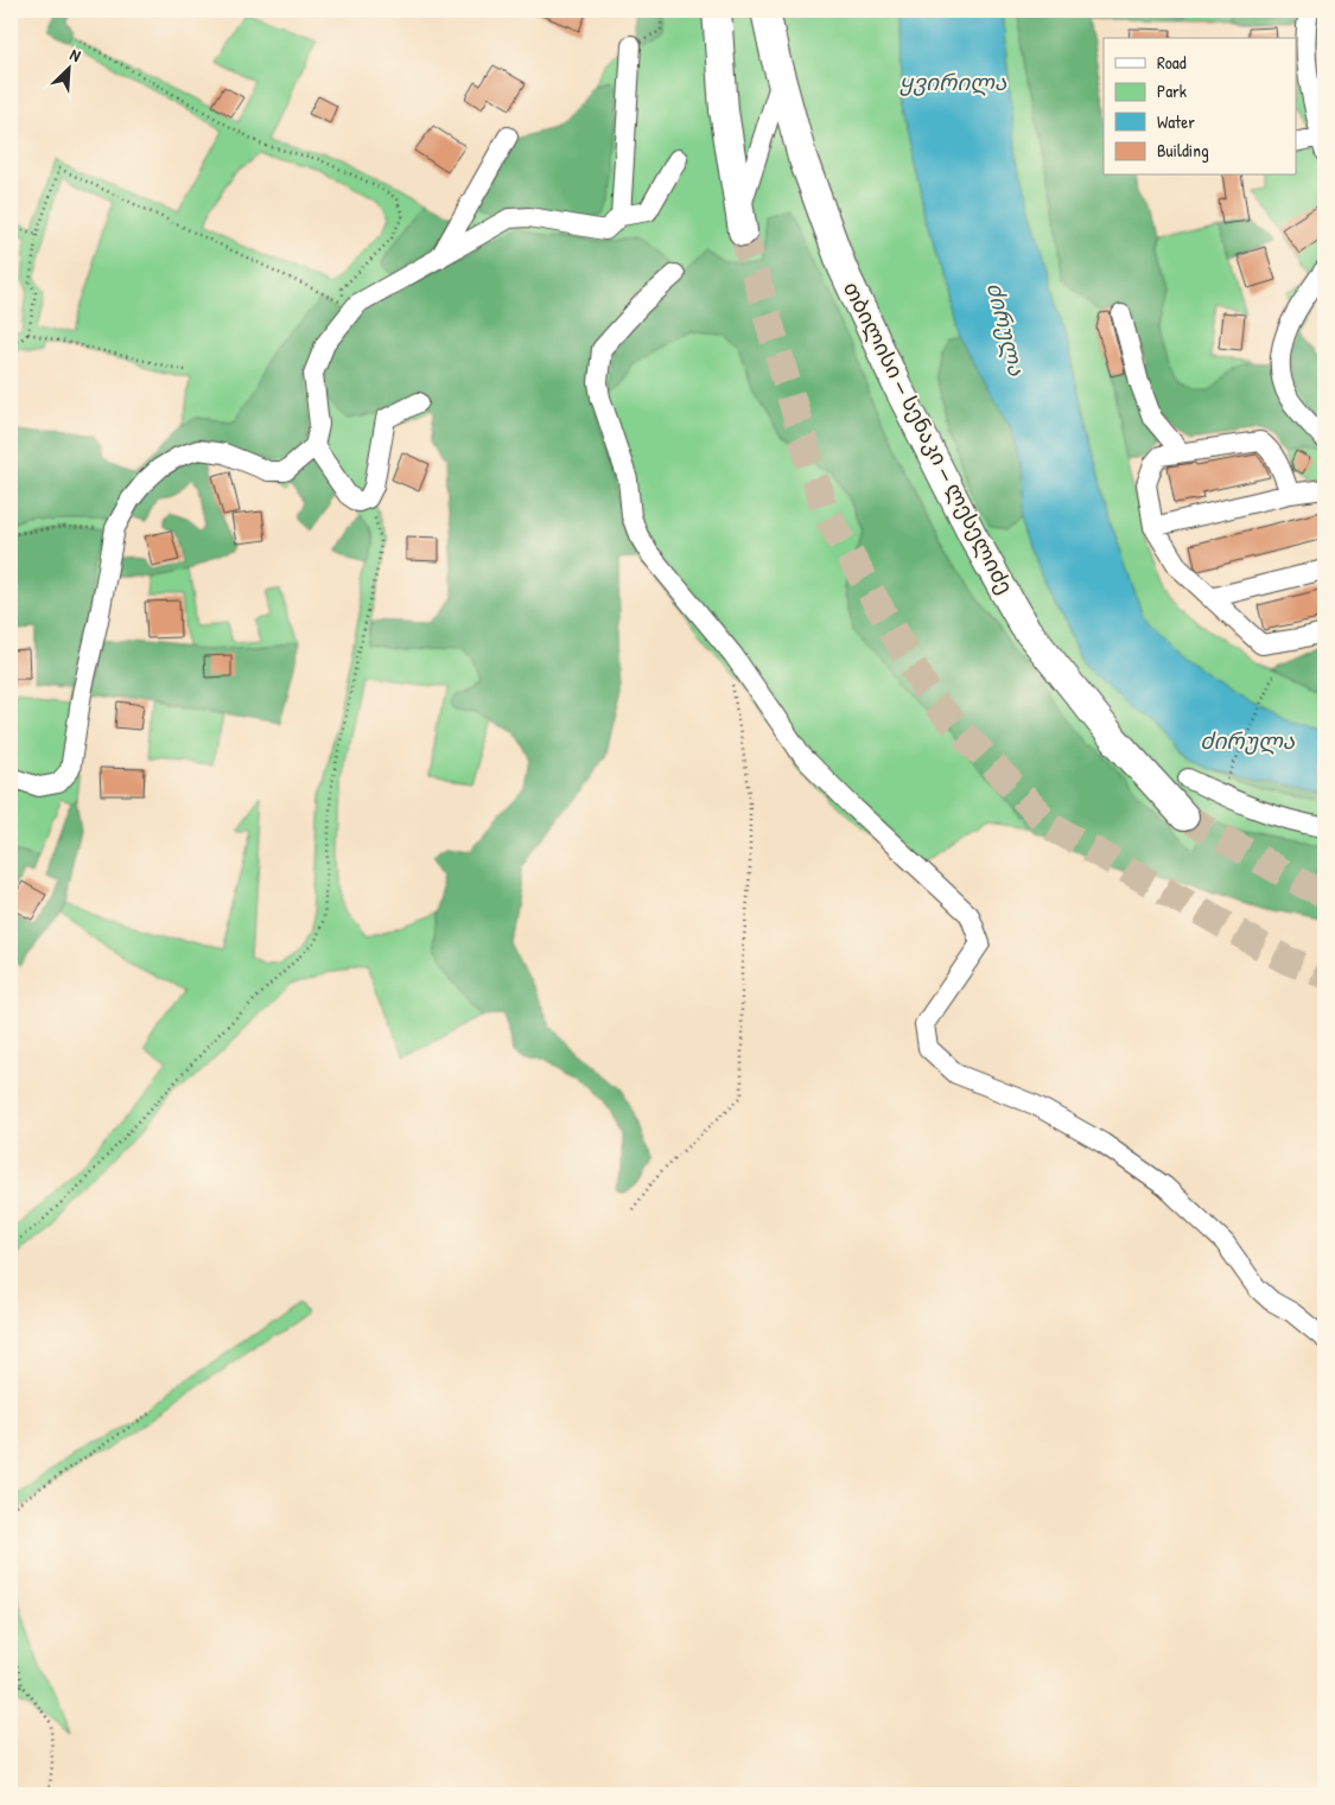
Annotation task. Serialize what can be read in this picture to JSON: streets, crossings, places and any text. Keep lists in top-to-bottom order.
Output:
{
  "streets": {
    "highway": ["თბილისი — სენაკი — ლესელიძე"]
  },
  "water": ["ყვირილა", "ძირულა"],
  "legend": [
    "Road",
    "Park",
    "Water",
    "Building"
  ],
  "north": "top right"
}
